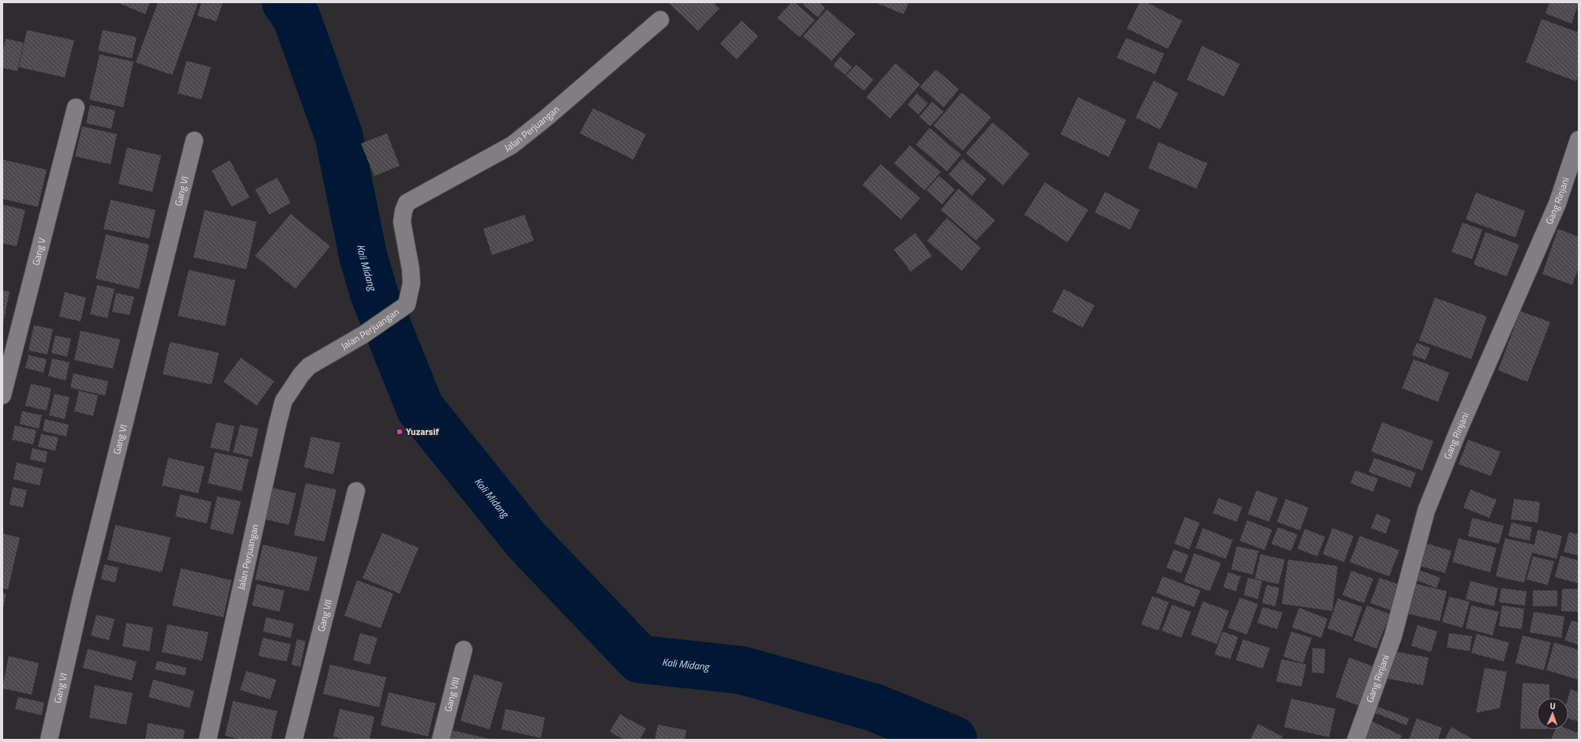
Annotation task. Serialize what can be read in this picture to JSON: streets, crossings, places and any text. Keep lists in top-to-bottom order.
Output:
{
  "streets": {
    "street": [
      "Jalan Perjuangan",
      "Gang VI",
      "Gang Rinjani",
      "Gang V",
      "Gang VII",
      "Gang VIII"
    ]
  },
  "water": ["Kali Midang"],
  "places": ["Yuzarsif"],
  "north": "top"
}
